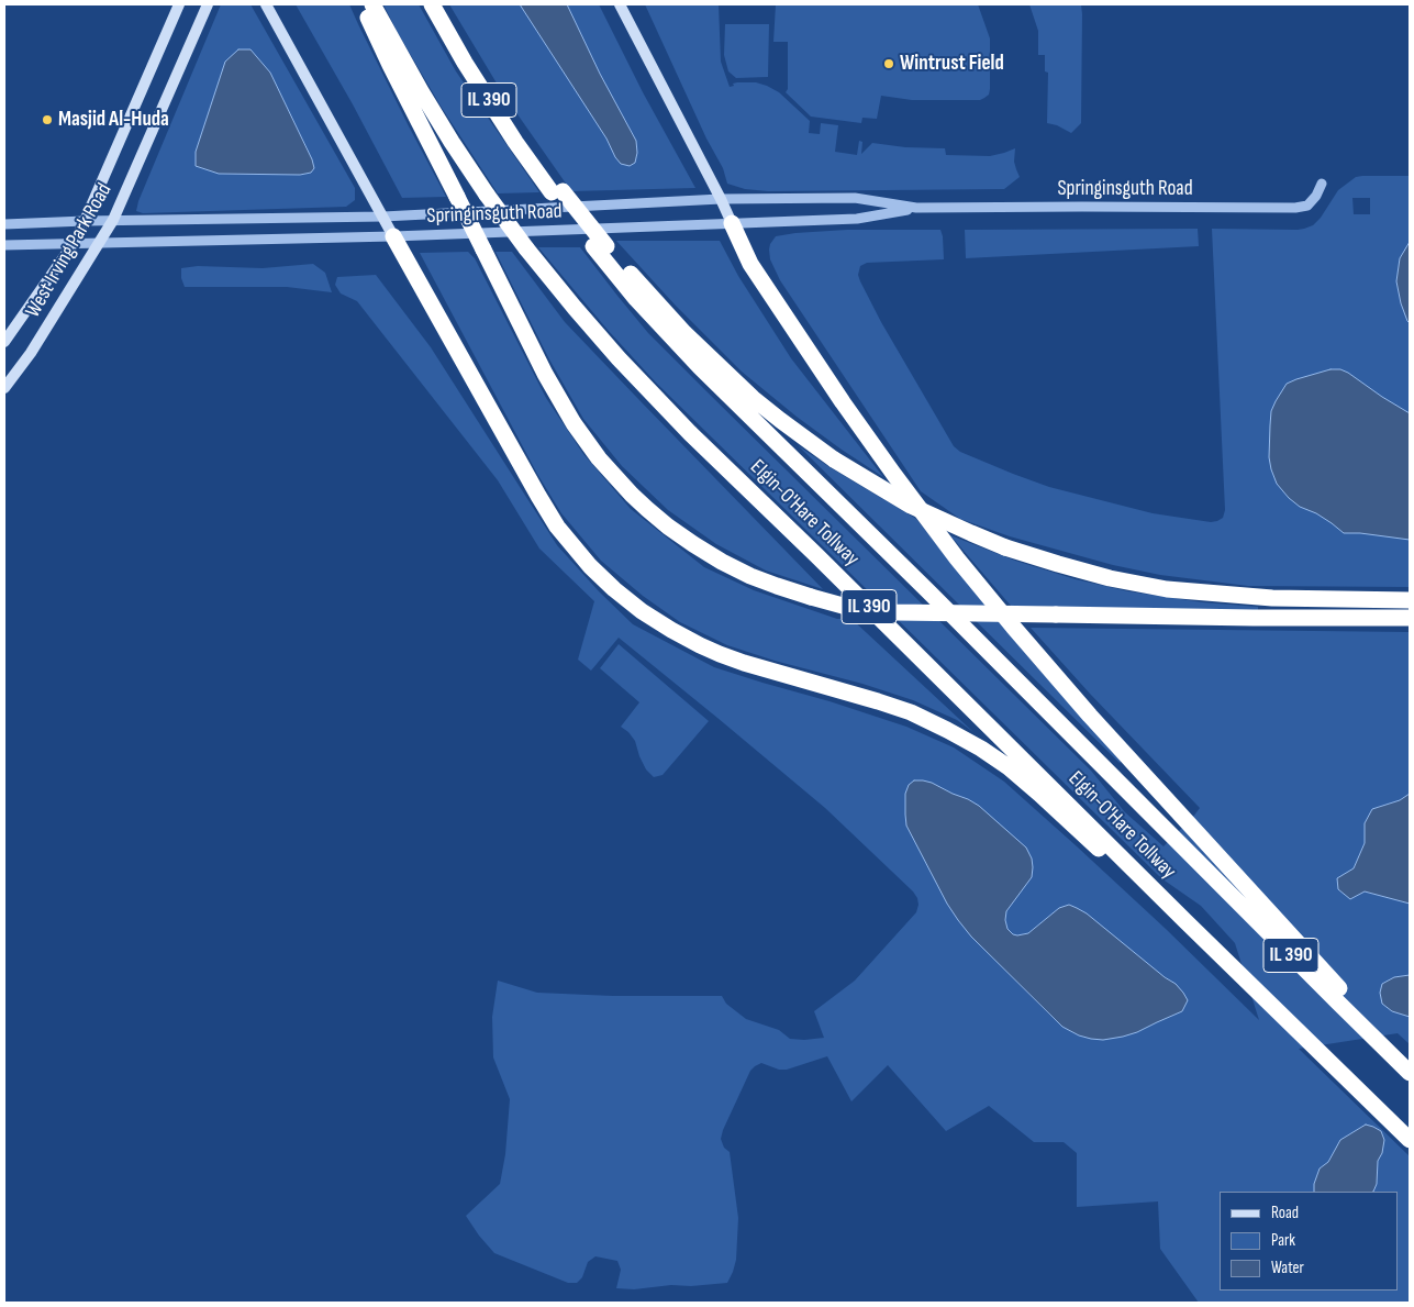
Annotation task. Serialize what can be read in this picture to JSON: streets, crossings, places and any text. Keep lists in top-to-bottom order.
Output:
{
  "streets": {
    "highway": ["IL 390", "Elgin-O'Hare Tollway"],
    "main road": ["West Irving Park Road"],
    "street": ["Springinsguth Road"]
  },
  "crossings": [
    ["Springinsguth Road", "West Irving Park Road"]
  ],
  "places": ["Wintrust Field", "Masjid Al-Huda"],
  "legend": ["Road", "Park", "Water"]
}
